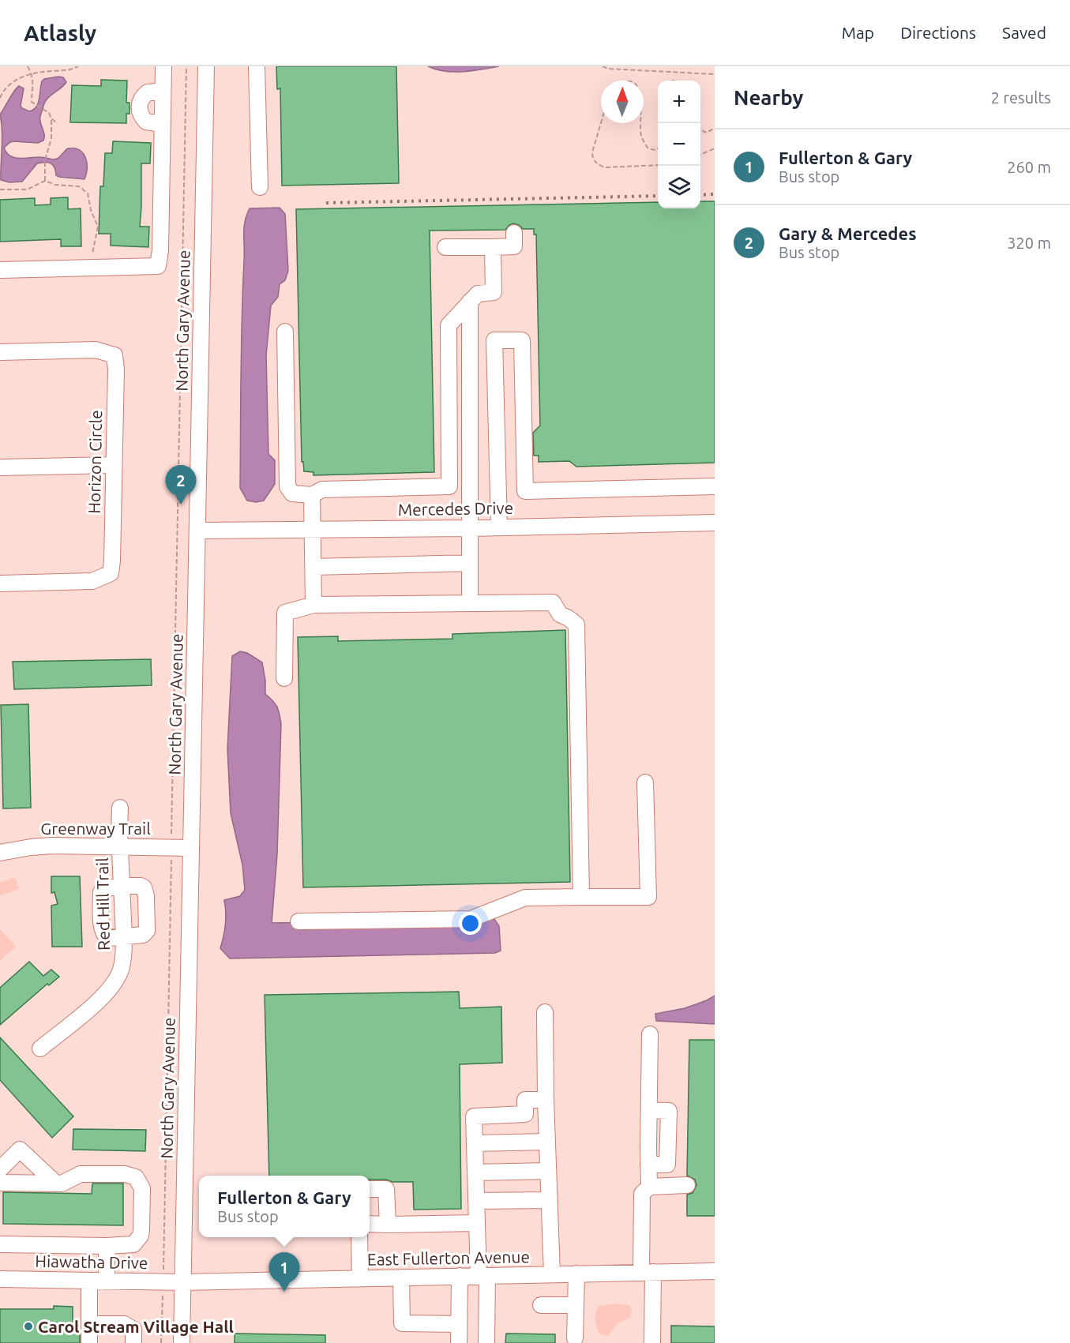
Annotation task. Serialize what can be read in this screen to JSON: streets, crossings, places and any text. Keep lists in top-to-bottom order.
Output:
{
  "streets": {
    "street": [
      "North Gary Avenue",
      "Horizon Circle",
      "Mercedes Drive",
      "Greenway Trail",
      "Red Hill Trail",
      "East Fullerton Avenue",
      "Hiawatha Drive"
    ]
  },
  "crossings": [
    ["North Gary Avenue", "Mercedes Drive"],
    ["North Gary Avenue", "Greenway Trail"],
    ["North Gary Avenue", "East Fullerton Avenue"],
    ["North Gary Avenue", "Hiawatha Drive"],
    ["Greenway Trail", "Red Hill Trail"],
    ["East Fullerton Avenue", "Hiawatha Drive"]
  ],
  "places": ["Carol Stream Village Hall"],
  "north": "top",
  "page": {
    "header": "Atlasly",
    "nav": ["Map", "Directions", "Saved"],
    "heading": ["Nearby", "2 results"],
    "map_buttons": ["+", "−"],
    "list": [
      {
        "mark": "1",
        "name": "Fullerton & Gary",
        "note": "Bus stop",
        "value": "260 m"
      },
      {
        "mark": "2",
        "name": "Gary & Mercedes",
        "note": "Bus stop",
        "value": "320 m"
      }
    ],
    "pins": ["2", "1"],
    "popup": ["Fullerton & Gary", "Bus stop"]
  }
}
